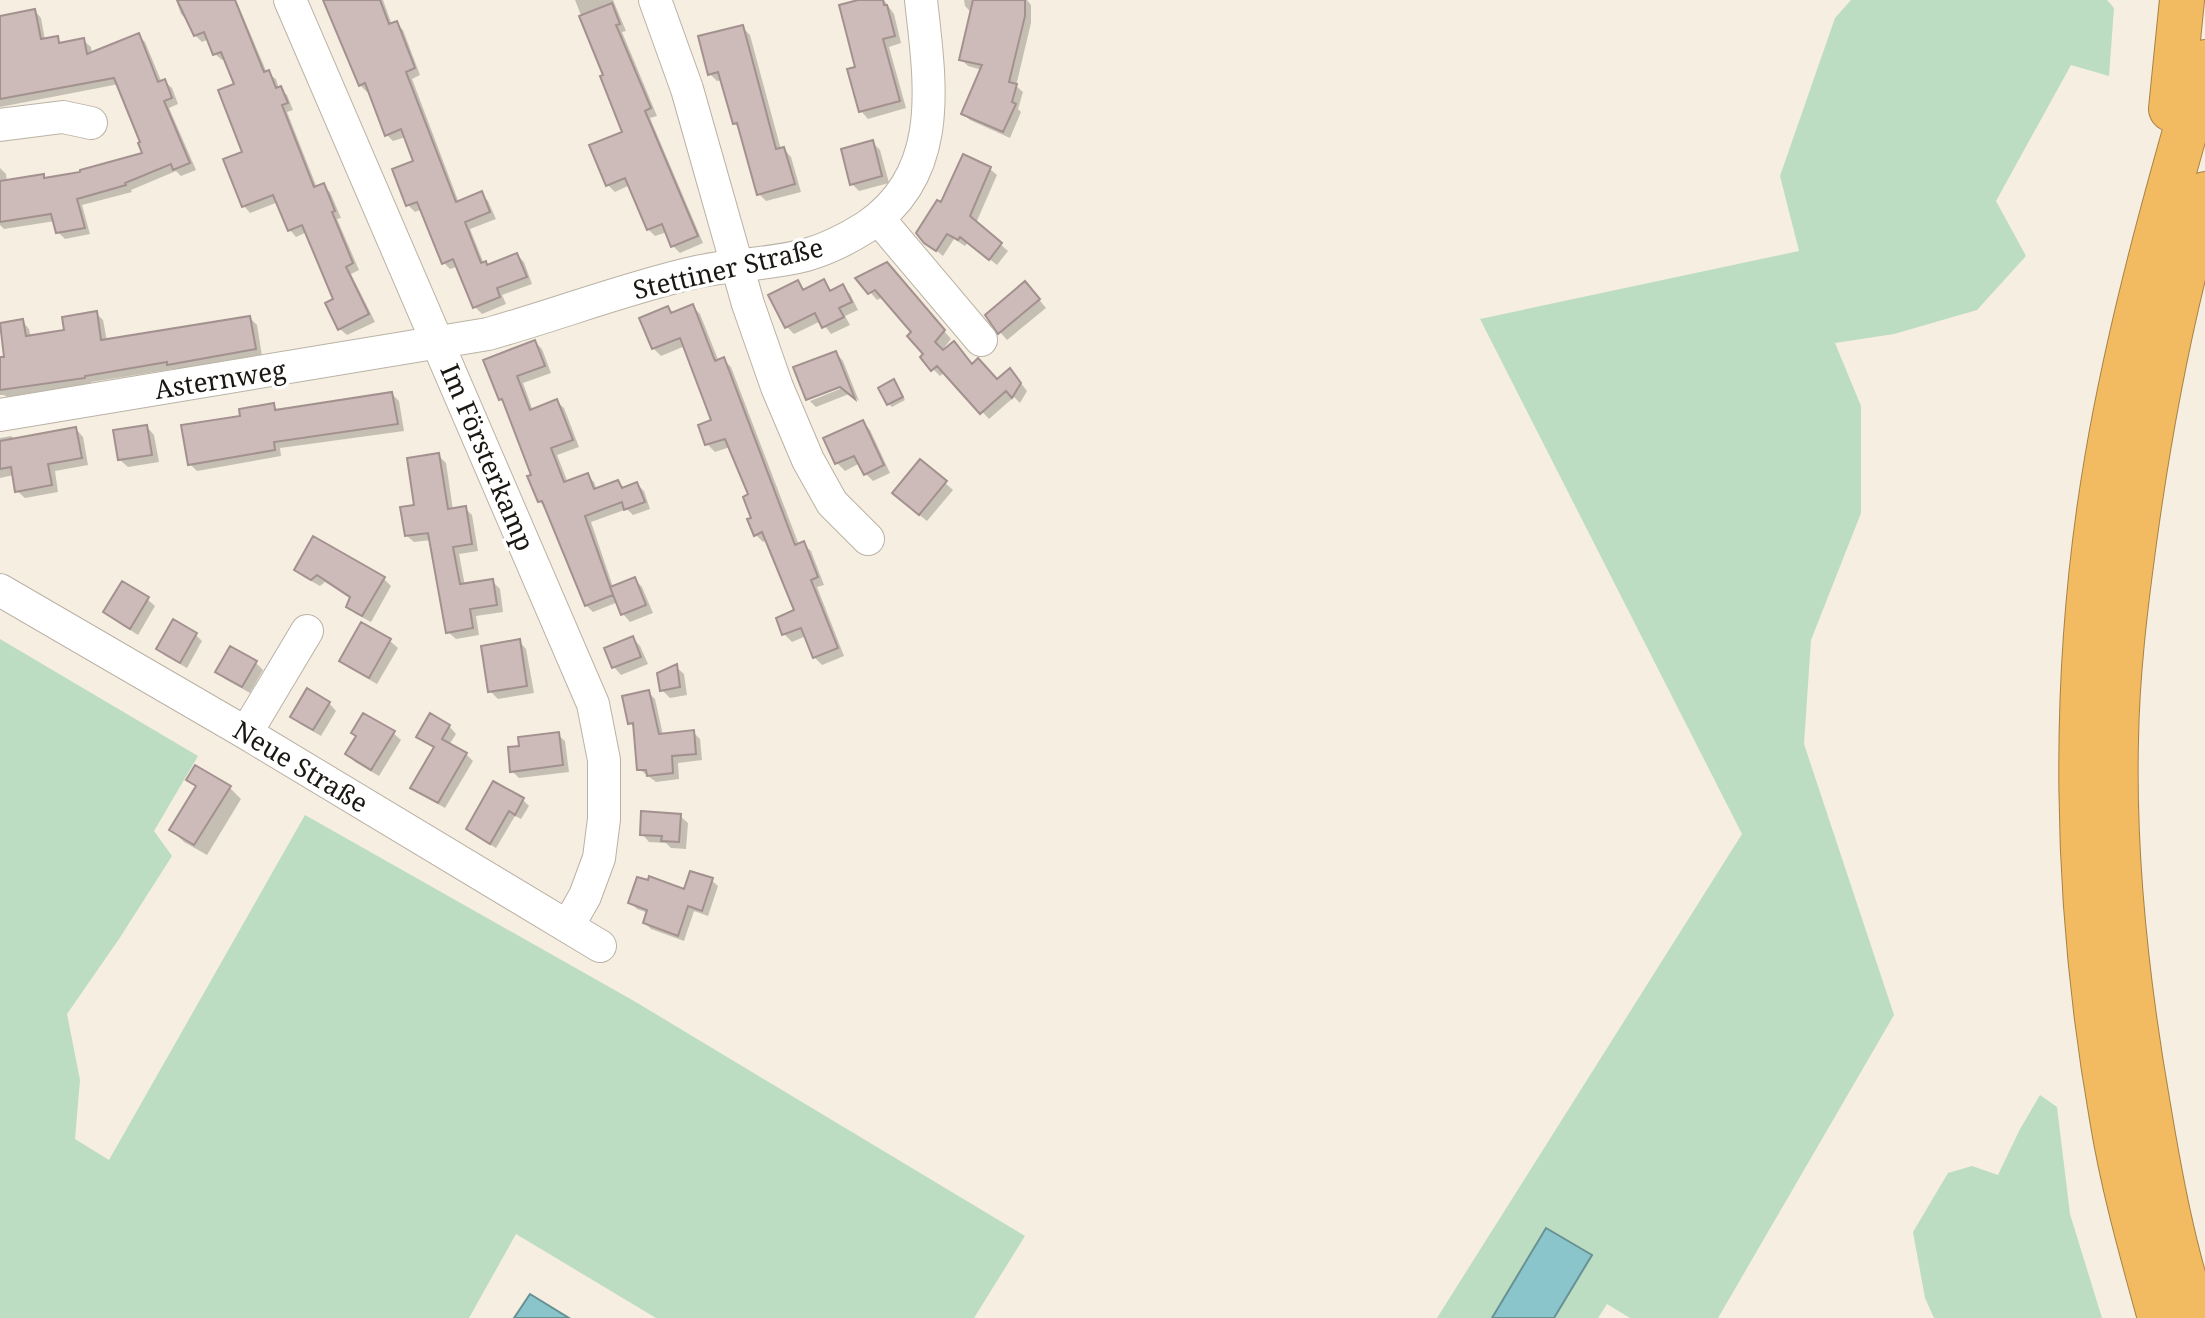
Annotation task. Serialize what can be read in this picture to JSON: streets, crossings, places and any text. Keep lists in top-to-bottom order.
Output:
{
  "streets": {
    "street": [
      "Stettiner Straße",
      "Asternweg",
      "Im Försterkamp",
      "Neue Straße"
    ]
  },
  "crossings": [
    ["Stettiner Straße", "Asternweg"],
    ["Stettiner Straße", "Im Försterkamp"],
    ["Asternweg", "Im Försterkamp"],
    ["Im Försterkamp", "Neue Straße"]
  ]
}
